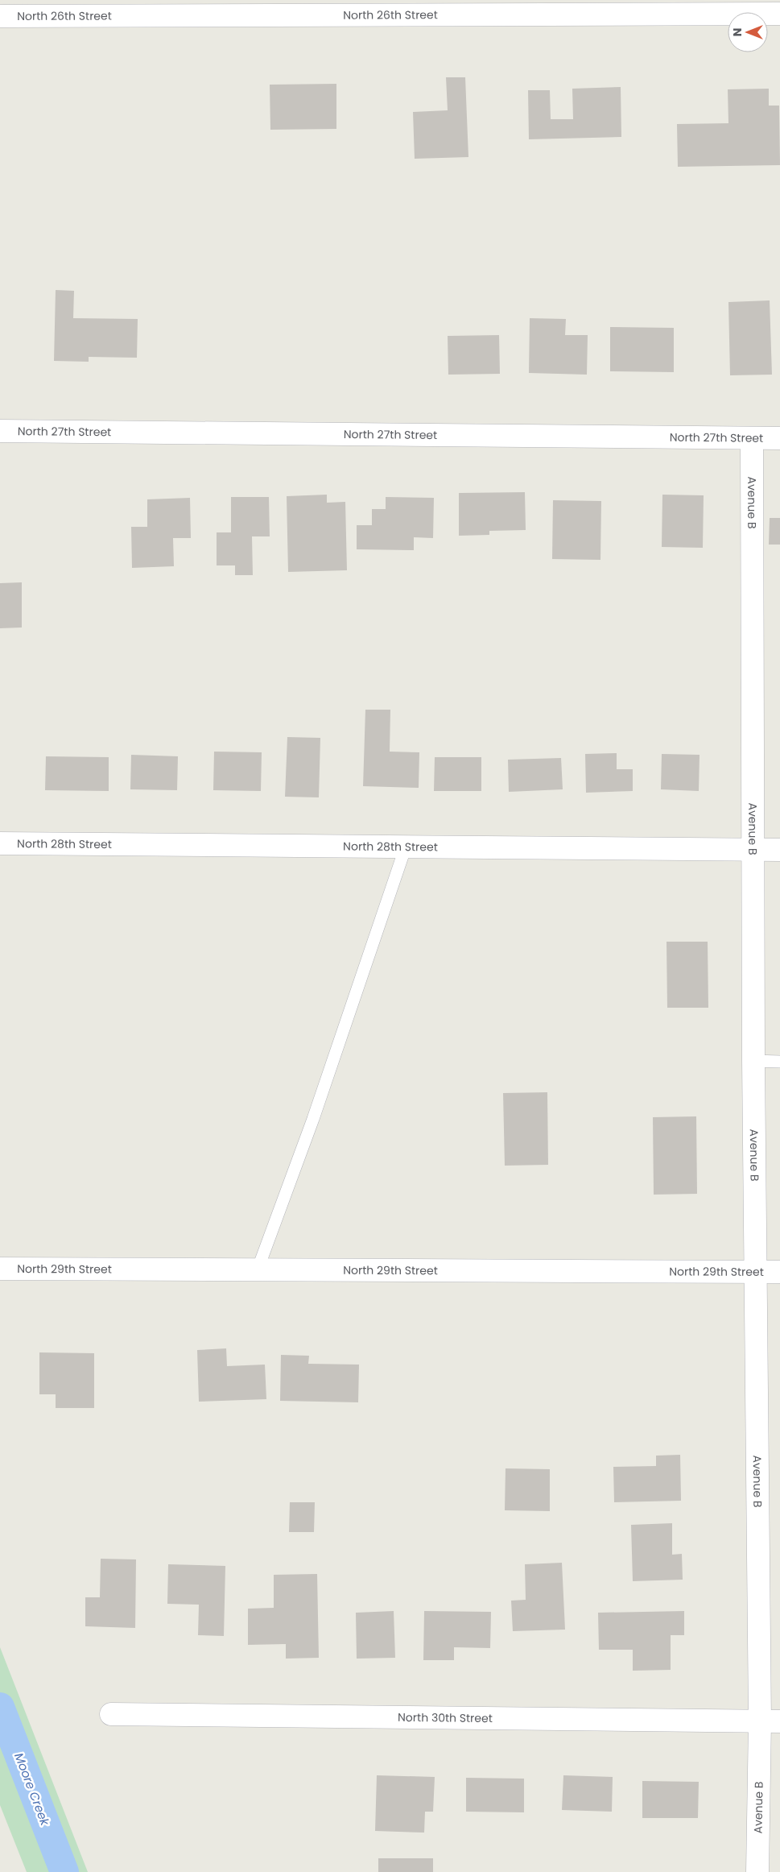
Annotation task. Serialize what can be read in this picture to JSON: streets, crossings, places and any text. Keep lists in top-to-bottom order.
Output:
{
  "streets": {
    "street": [
      "North 26th Street",
      "North 27th Street",
      "Avenue B",
      "North 28th Street",
      "North 29th Street",
      "North 30th Street"
    ]
  },
  "crossings": [
    ["North 27th Street", "Avenue B"],
    ["Avenue B", "North 28th Street"],
    ["Avenue B", "North 29th Street"],
    ["Avenue B", "North 30th Street"]
  ],
  "water": ["Moore Creek"],
  "north": "left"
}
